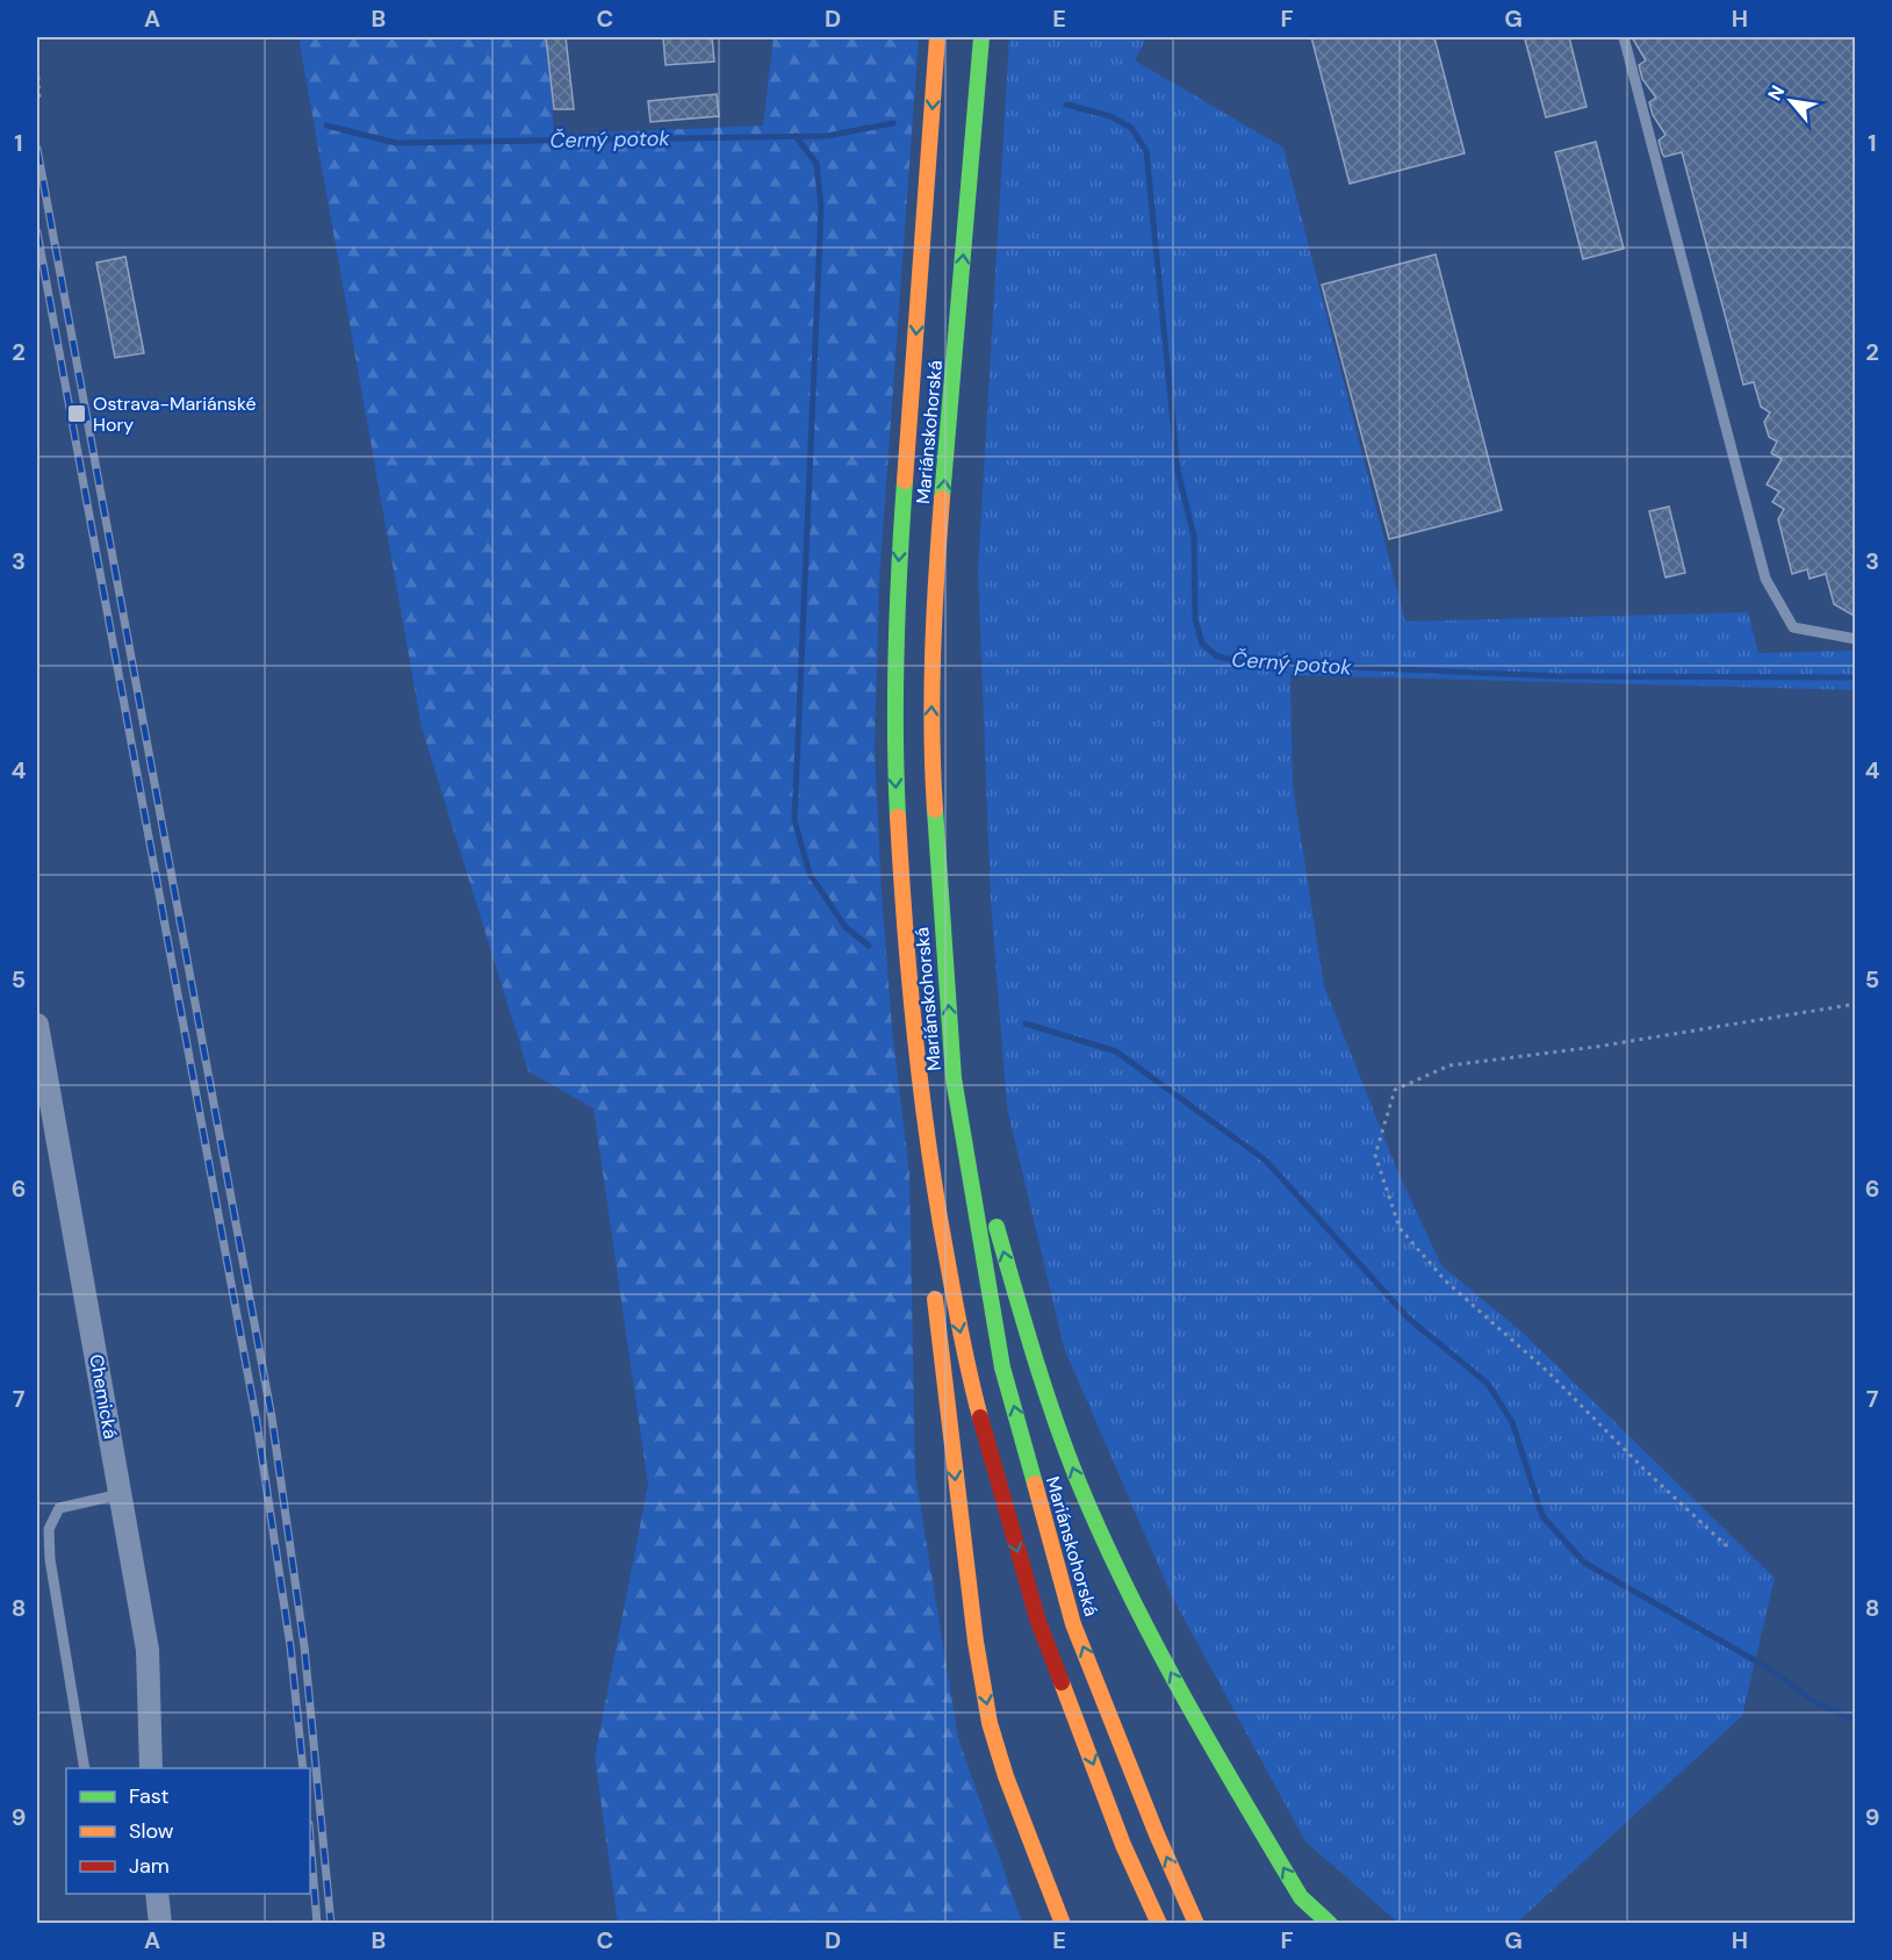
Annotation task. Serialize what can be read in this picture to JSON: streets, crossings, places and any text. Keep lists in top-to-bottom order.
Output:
{
  "streets": {
    "main road": ["Mariánskohorská"],
    "street": ["Chemická"]
  },
  "water": ["Černý potok"],
  "places": {
    "transit": ["Ostrava-Mariánské Hory"]
  },
  "legend": ["Fast", "Slow", "Jam"],
  "north": "top left",
  "grid": {
    "columns": [
      "A",
      "B",
      "C",
      "D",
      "E",
      "F",
      "G",
      "H"
    ],
    "rows": [
      "1",
      "2",
      "3",
      "4",
      "5",
      "6",
      "7",
      "8",
      "9"
    ]
  }
}
